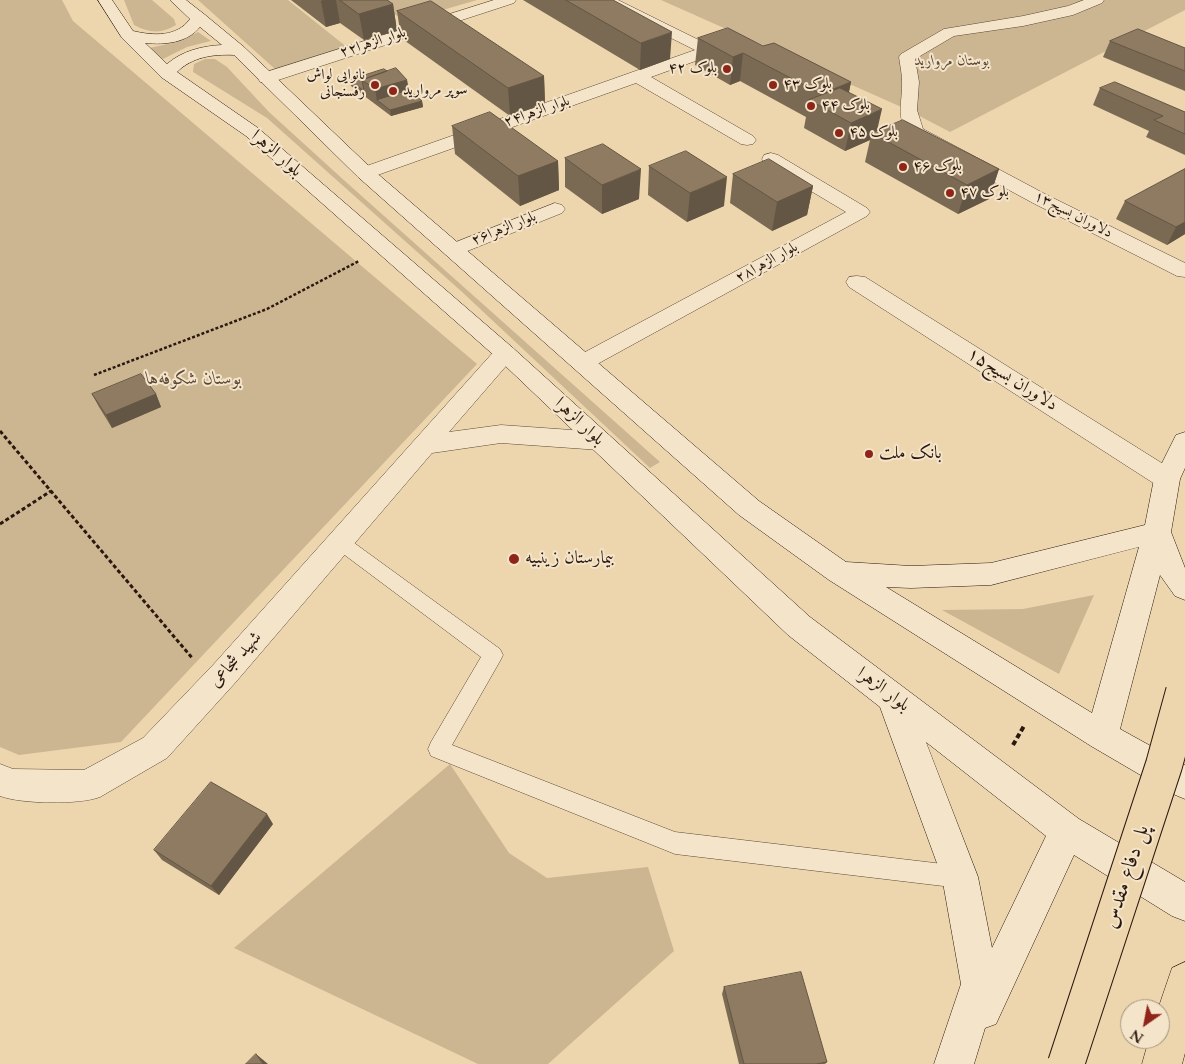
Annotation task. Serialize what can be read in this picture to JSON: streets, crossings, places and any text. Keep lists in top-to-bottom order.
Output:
{
  "streets": {
    "main road": [
      "بلوار الزهرا۲۲",
      "بلوار الزهرا۲۴",
      "بلوار الزهرا",
      "دلاوران بسیج۱۳",
      "بلوار الزهرا۲۶",
      "بلوار الزهرا۲۸",
      "دلاوران بسیج۱۵",
      "شهید شجاعی",
      "پل دفاع مقدس"
    ]
  },
  "crossings": [
    ["بلوار الزهرا", "شهید شجاعی"]
  ],
  "parks": ["بوستان مروارید", "بوستان شکوفه‌ها"],
  "places": [
    "بلوک ۴۲",
    "نانوایی لواش رفسنجانی",
    "بلوک ۴۳",
    "سوپر مروارید",
    "بلوک ۴۴",
    "بلوک ۴۵",
    "بلوک ۴۶",
    "بلوک ۴۷",
    "بانک ملت",
    "بیمارستان زینبیه"
  ],
  "north": "bottom left"
}
